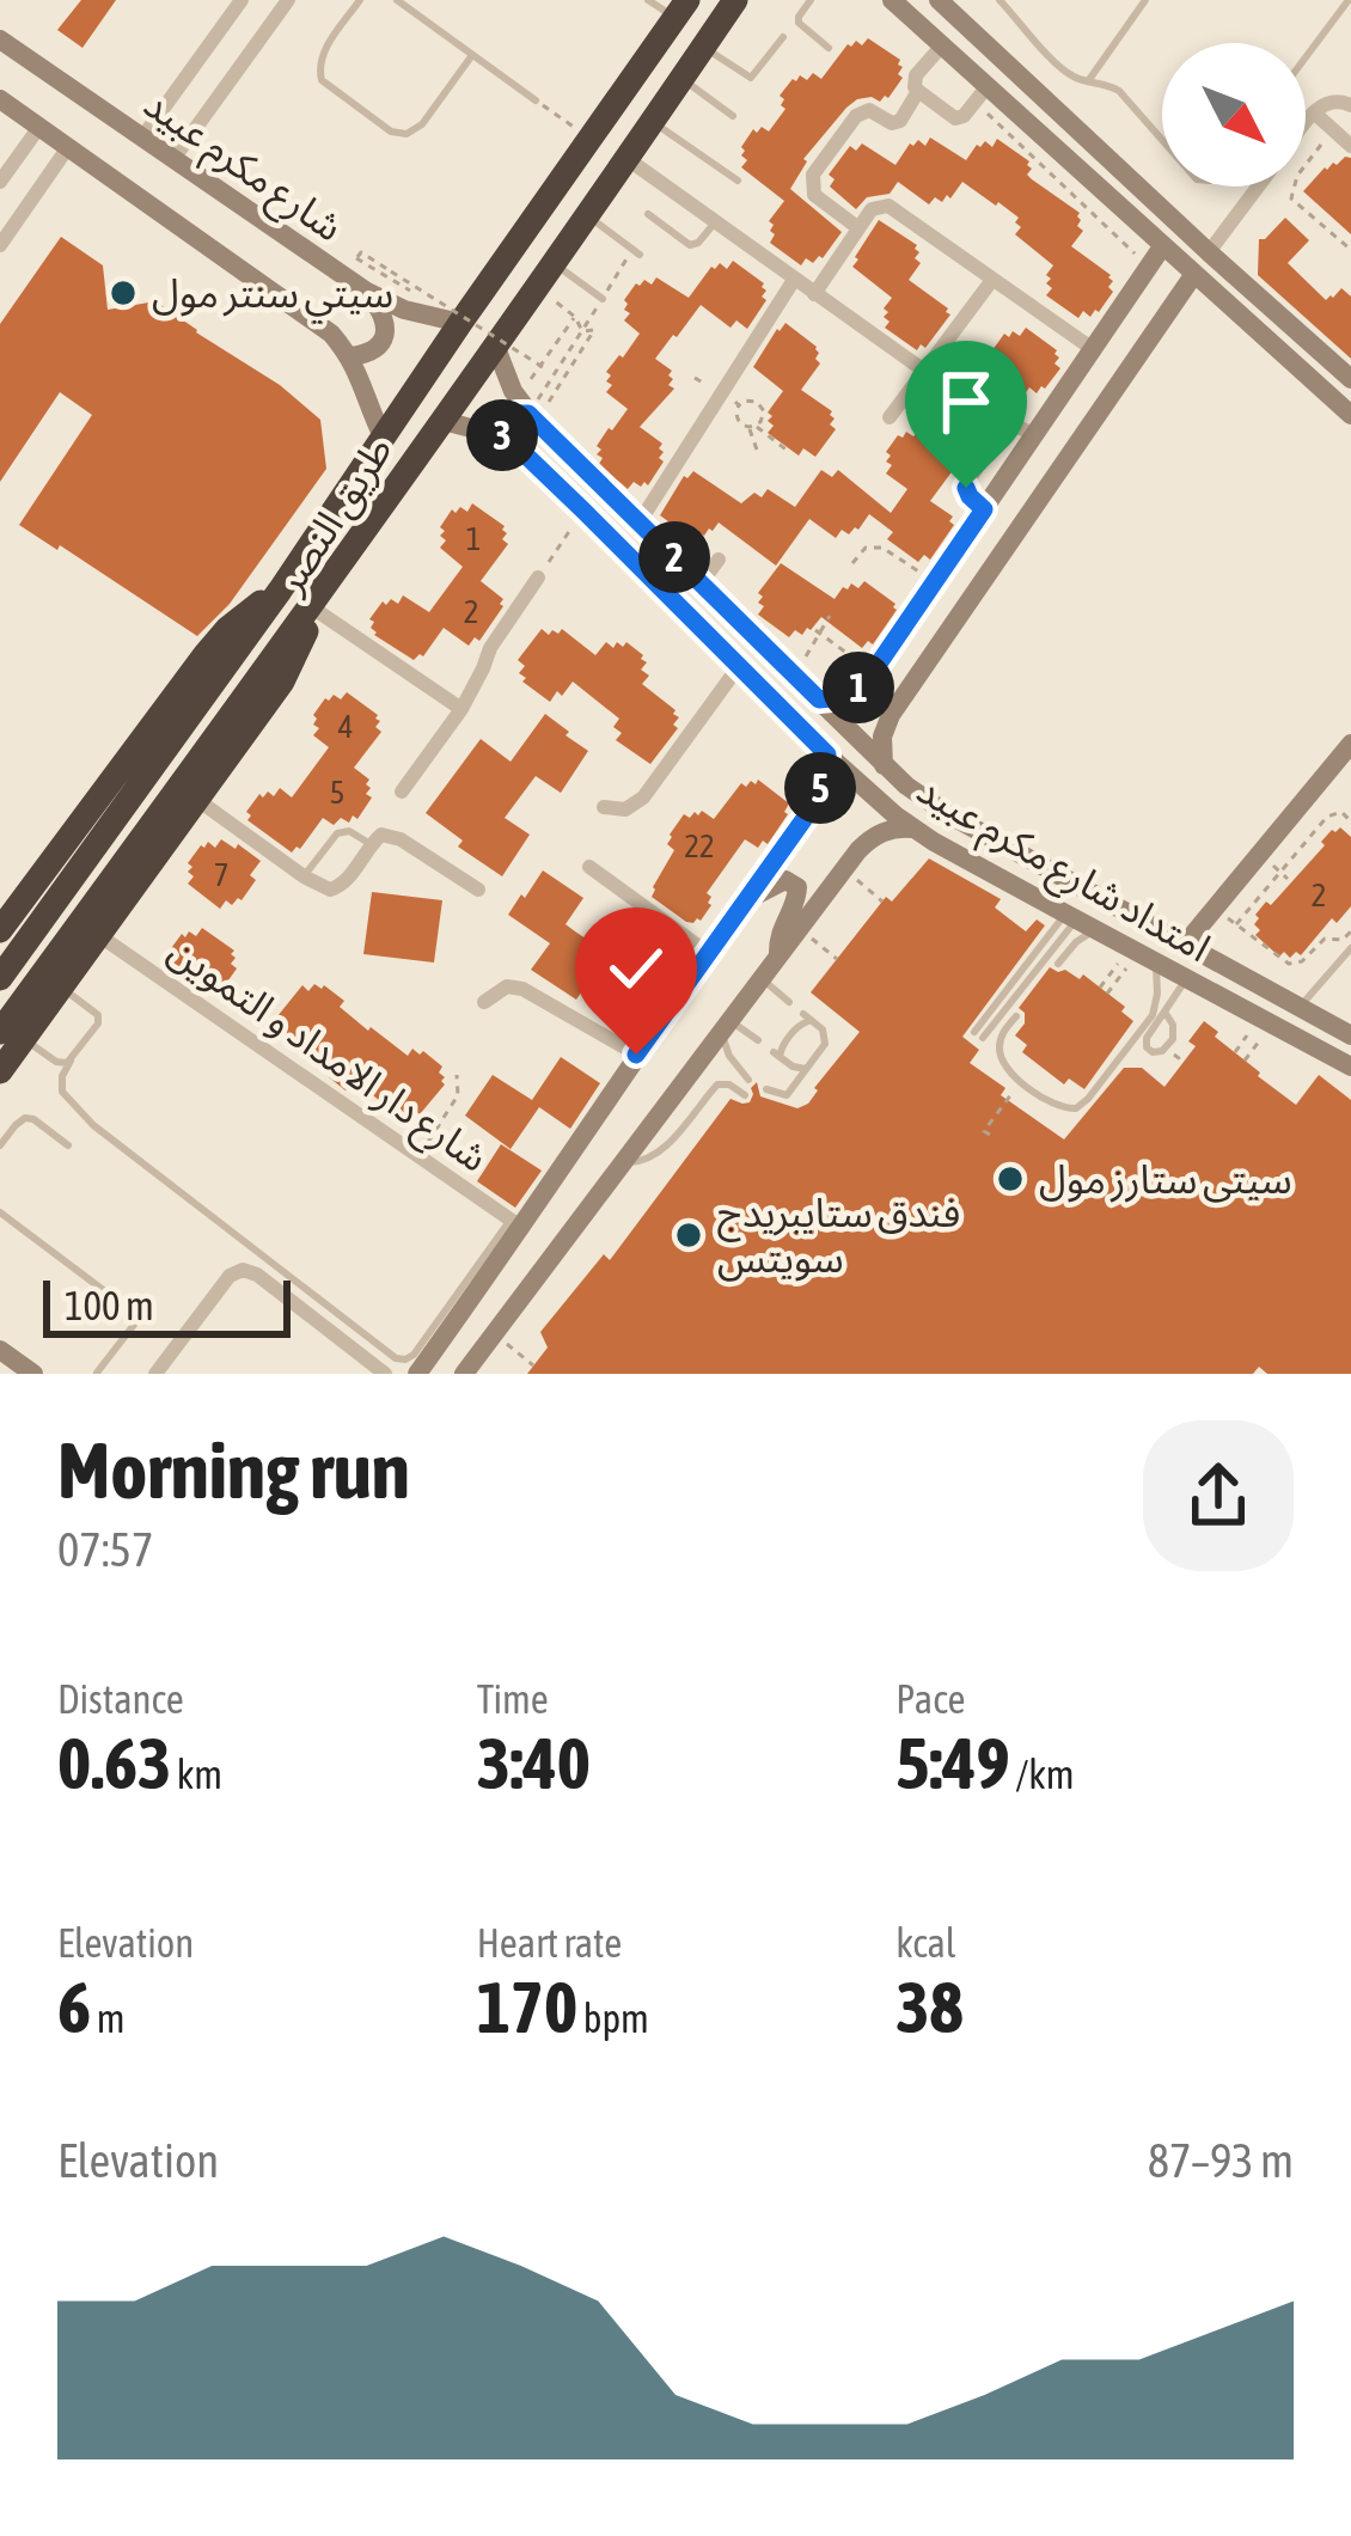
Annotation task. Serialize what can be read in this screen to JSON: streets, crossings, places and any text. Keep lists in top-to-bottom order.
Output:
{
  "streets": {
    "highway": ["طريق النصر"],
    "street": ["شارع مكرم عبيد", "امتداد شارع مكرم عبيد", "شارع دار الامداد و التموين"]
  },
  "crossings": [
    ["شارع مكرم عبيد", "طريق النصر"],
    ["طريق النصر", "امتداد شارع مكرم عبيد"],
    ["طريق النصر", "شارع دار الامداد و التموين"]
  ],
  "places": ["سيتي سنتر مول", "سيتى ستارز مول", "فندق ستايبريدج سويتس"],
  "house_numbers": [
    "1",
    "2",
    "4",
    "5",
    "22",
    "7",
    "2"
  ],
  "scale_bar": "100 m",
  "north": "bottom right",
  "page": {
    "pins": [
      "3",
      "2",
      "1",
      "5"
    ],
    "scale": "100 m",
    "heading": ["Morning run", "07:57"],
    "stats": [
      ["Distance", "0.63 km"],
      ["Time", "3:40"],
      ["Pace", "5:49 /km"],
      ["Elevation", "6 m"],
      ["Heart rate", "170 bpm"],
      ["kcal", "38"]
    ],
    "chart": ["Elevation", "87–93 m"]
  }
}
